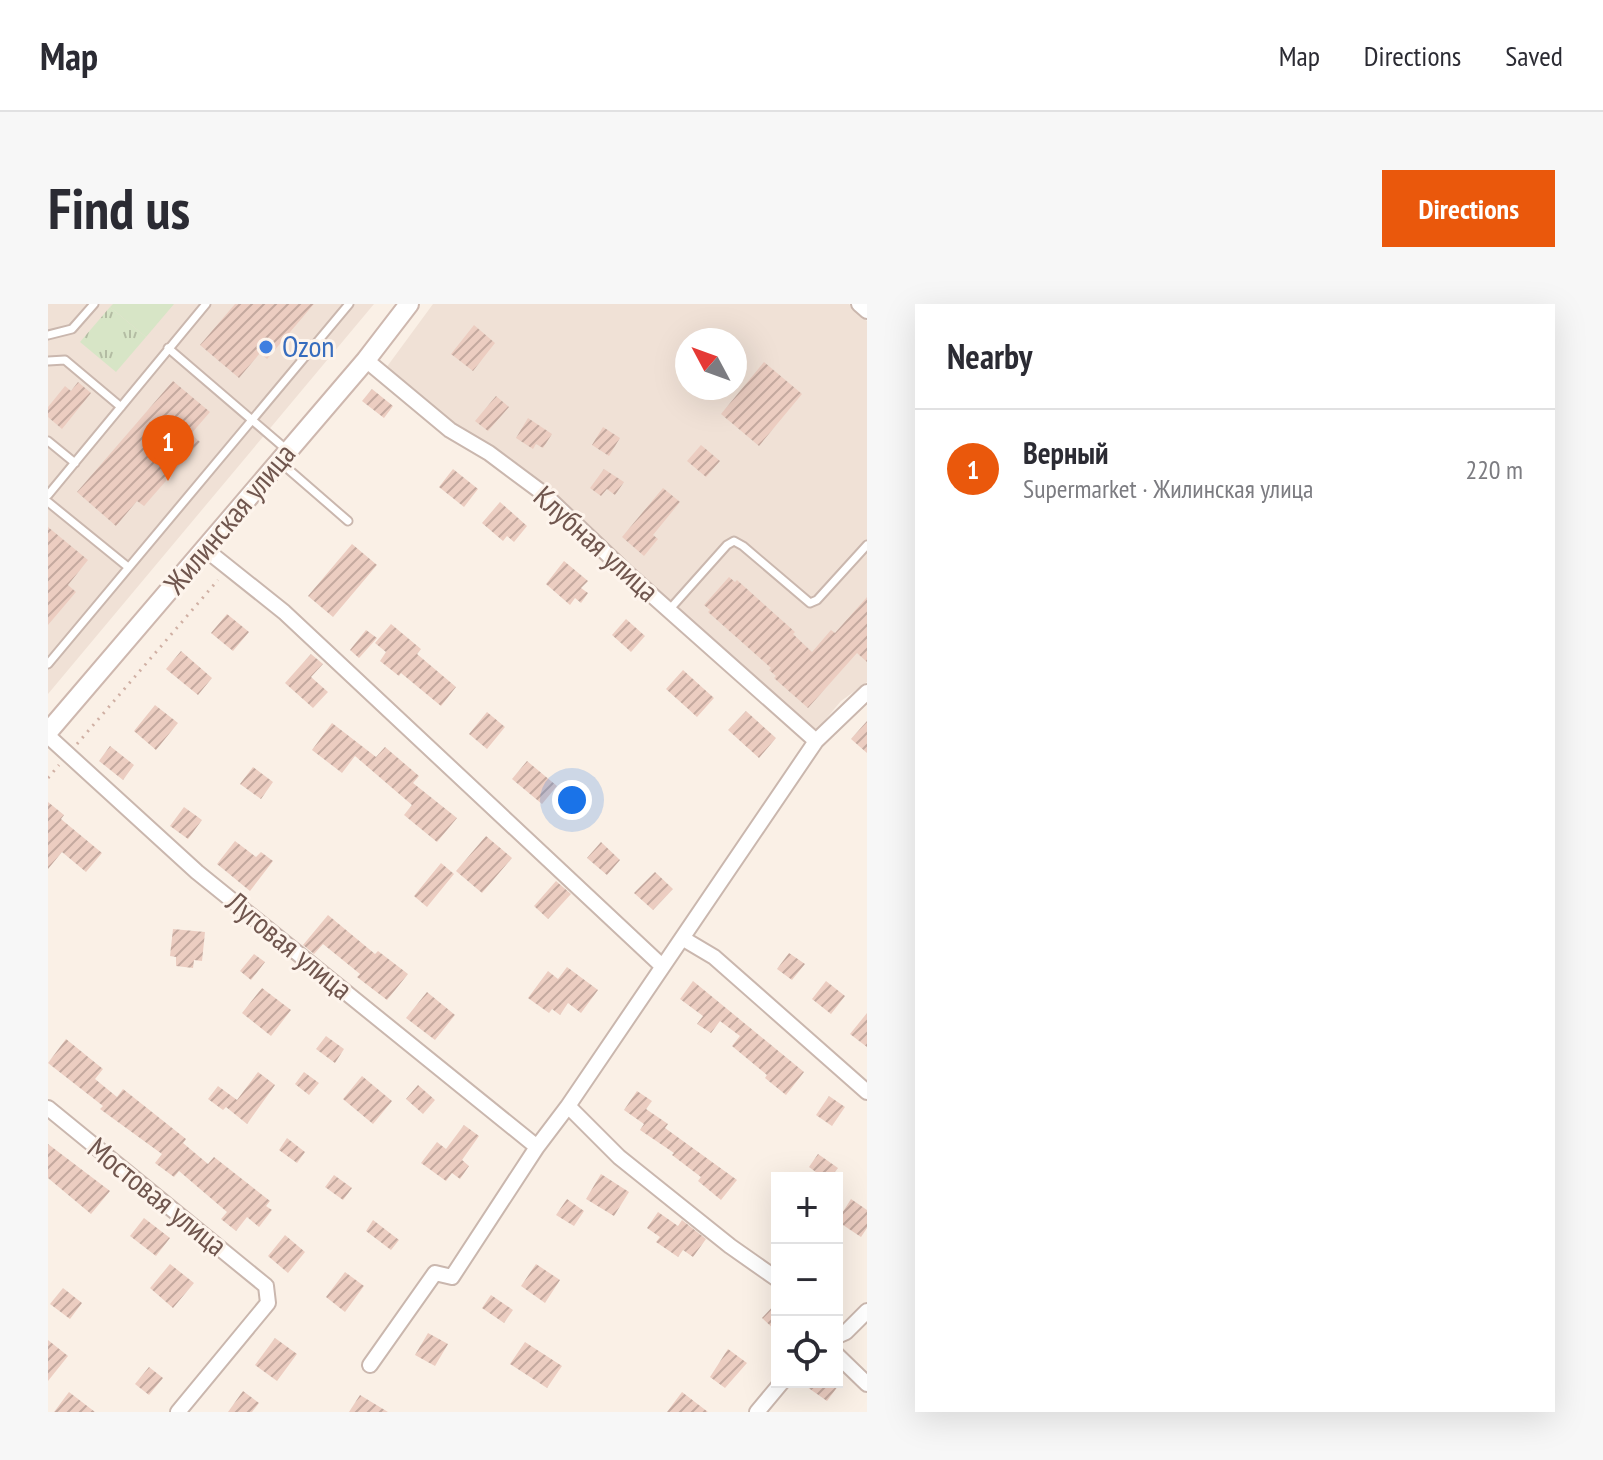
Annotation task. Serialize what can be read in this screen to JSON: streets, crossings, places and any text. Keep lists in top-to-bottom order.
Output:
{
  "streets": {
    "main road": ["Жилинская улица"],
    "street": ["Клубная улица", "Луговая улица", "Мостовая улица"]
  },
  "crossings": [
    ["Жилинская улица", "Клубная улица"],
    ["Жилинская улица", "Луговая улица"]
  ],
  "places": ["Ozon"],
  "north": "top left",
  "page": {
    "header": "Map",
    "nav": ["Map", "Directions", "Saved"],
    "buttons": "Directions",
    "title": "Find us",
    "heading": "Nearby",
    "list": [
      {
        "mark": "1",
        "name": "Верный",
        "note": "Supermarket · Жилинская улица",
        "value": "220 m"
      }
    ],
    "pins": "1",
    "map_buttons": ["+", "−"]
  }
}
